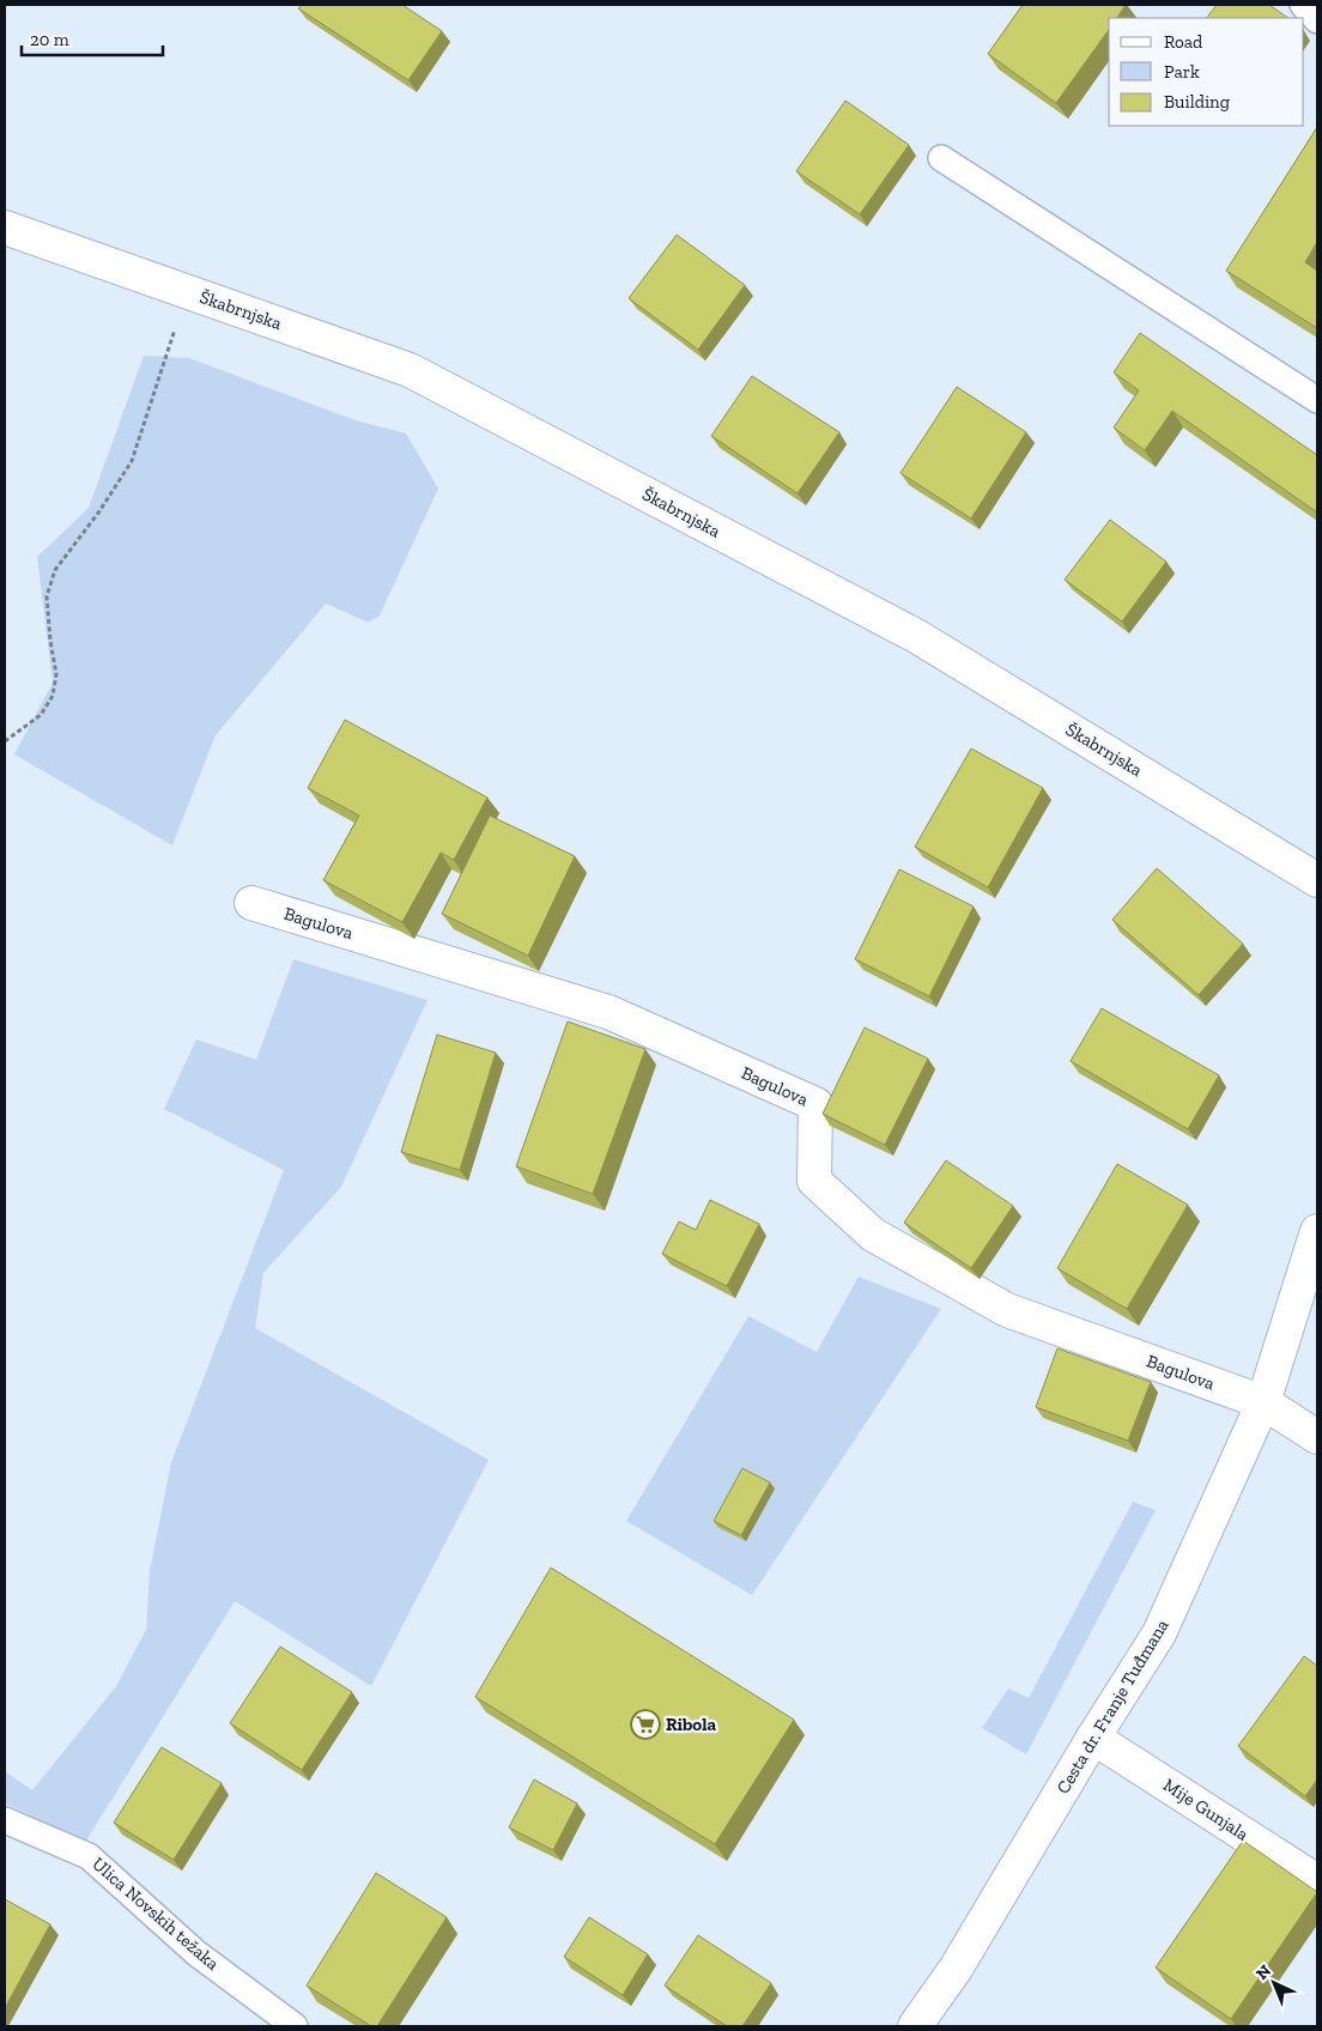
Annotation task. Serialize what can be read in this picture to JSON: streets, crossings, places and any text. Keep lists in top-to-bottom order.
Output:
{
  "streets": {
    "main road": [
      "Škabrnjska",
      "Bagulova",
      "Cesta dr. Franje Tuđmana",
      "Mije Gunjala"
    ],
    "lane": ["Ulica Novskih težaka"]
  },
  "crossings": [
    ["Bagulova", "Cesta dr. Franje Tuđmana"],
    ["Cesta dr. Franje Tuđmana", "Mije Gunjala"]
  ],
  "places": {
    "supermarket": ["Ribola"]
  },
  "legend": ["Road", "Park", "Building"],
  "scale_bar": "20 m",
  "north": "top left"
}
